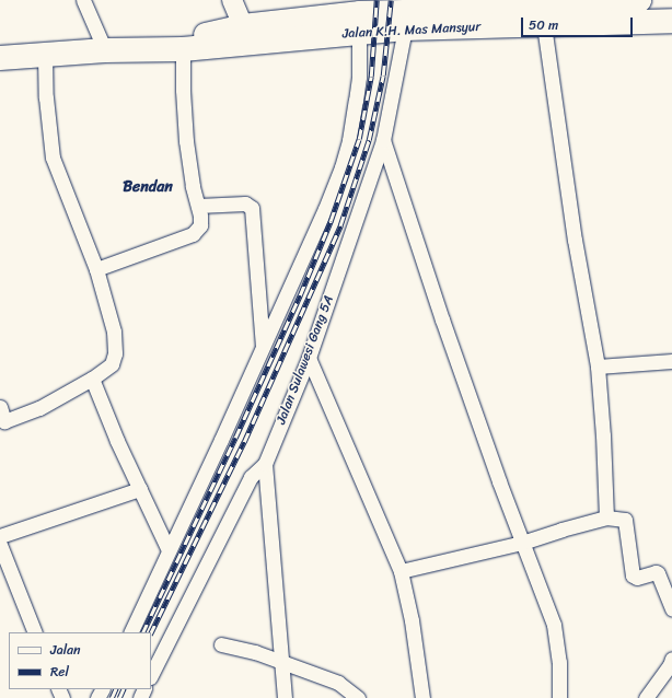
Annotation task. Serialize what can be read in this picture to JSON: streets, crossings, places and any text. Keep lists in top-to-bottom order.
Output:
{
  "streets": {
    "highway": ["Jalan K.H. Mas Mansyur"],
    "street": ["Jalan Sulawesi Gang 5A"]
  },
  "crossings": [
    ["Jalan K.H. Mas Mansyur", "Jalan Sulawesi Gang 5A"]
  ],
  "districts": ["Bendan"],
  "legend": ["Jalan", "Rel"],
  "scale_bar": "50 m"
}
